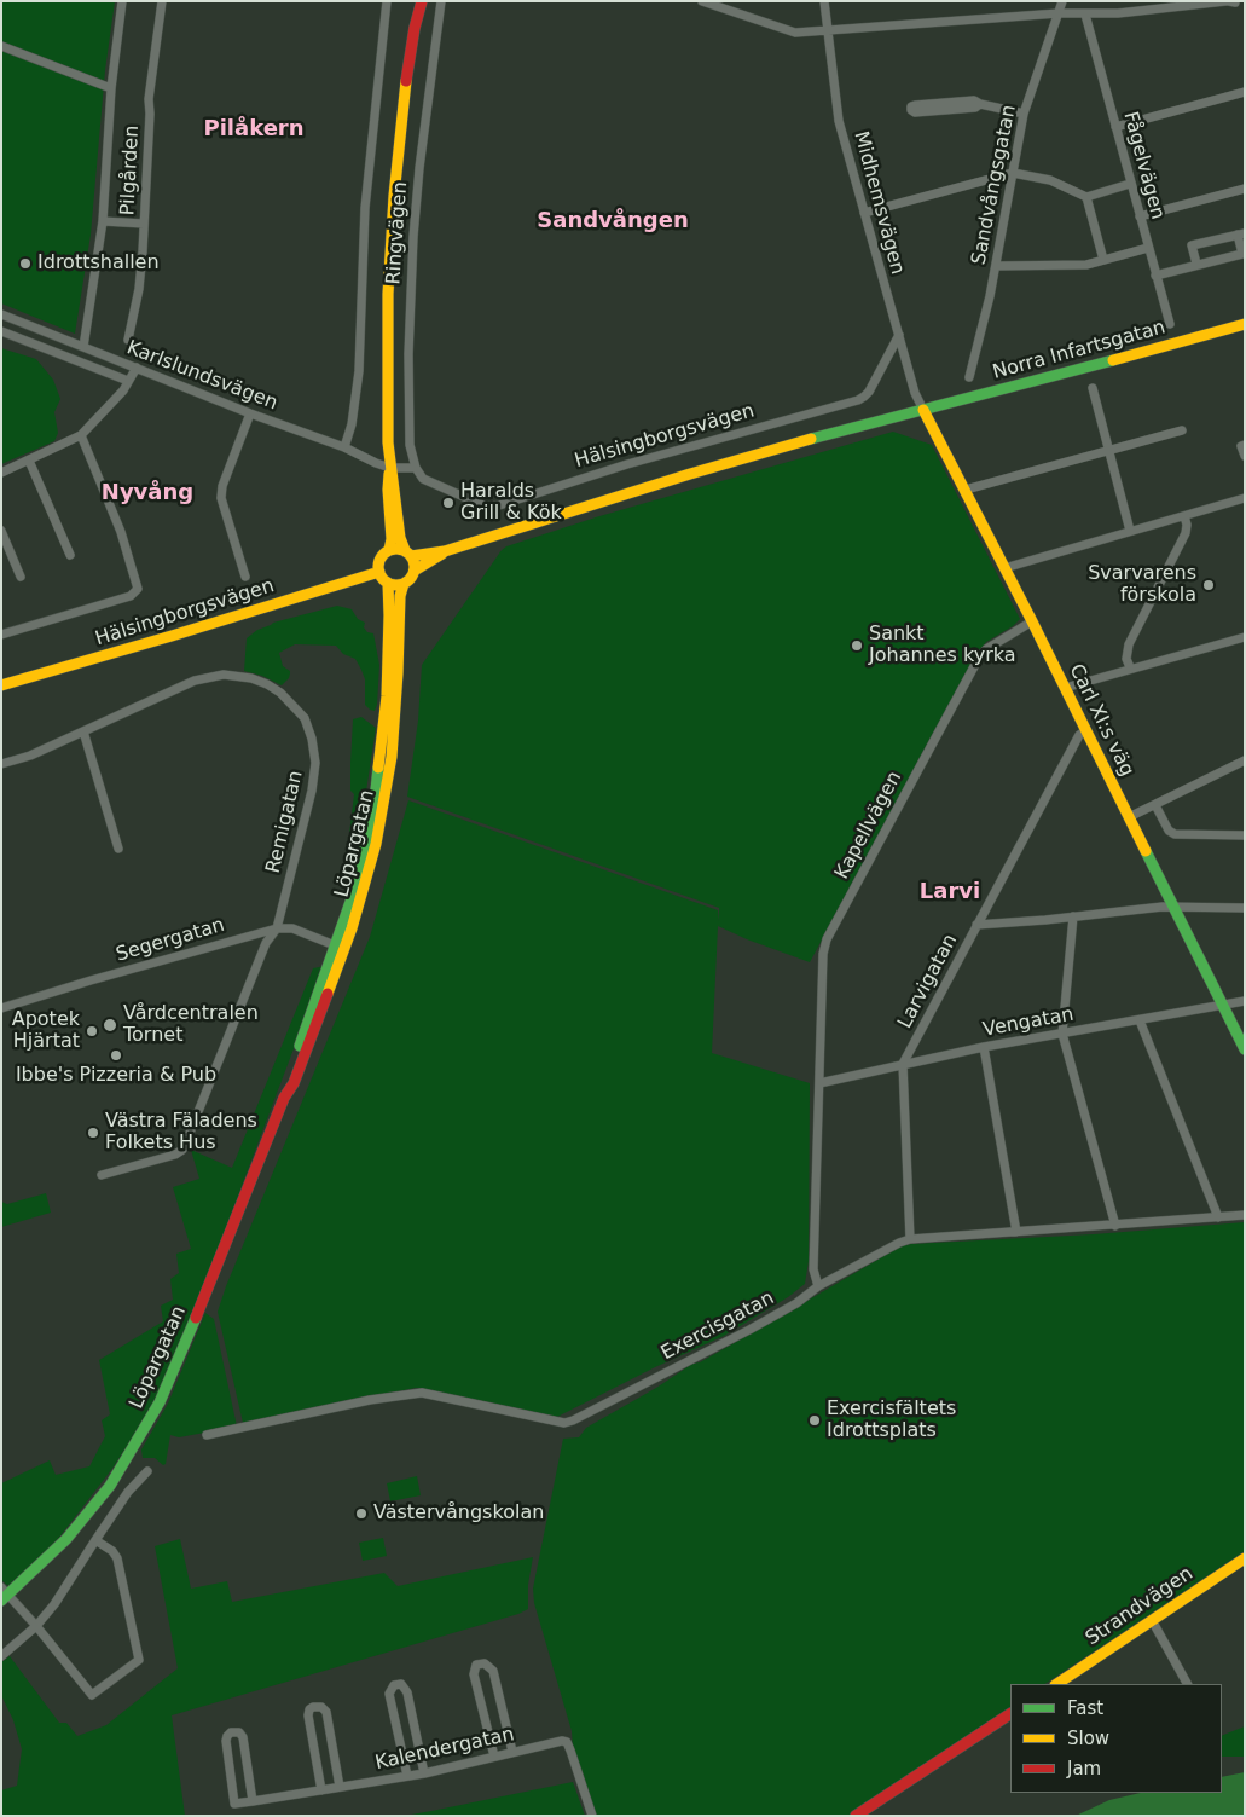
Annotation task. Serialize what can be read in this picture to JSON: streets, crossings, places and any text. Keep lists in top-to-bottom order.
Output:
{
  "streets": {
    "street": [
      "Fågelvägen",
      "Pilgården",
      "Sandvångsgatan",
      "Midhemsvägen",
      "Ringvägen",
      "Norra Infartsgatan",
      "Karlslundsvägen",
      "Hälsingborgsvägen",
      "Carl XI:s väg",
      "Remigatan",
      "Kapellvägen",
      "Löpargatan",
      "Segergatan",
      "Larvigatan",
      "Vengatan",
      "Exercisgatan",
      "Strandvägen",
      "Kalendergatan"
    ]
  },
  "crossings": [
    ["Midhemsvägen", "Norra Infartsgatan"],
    ["Midhemsvägen", "Hälsingborgsvägen"],
    ["Midhemsvägen", "Carl XI:s väg"],
    ["Ringvägen", "Karlslundsvägen"],
    ["Ringvägen", "Hälsingborgsvägen"],
    ["Ringvägen", "Löpargatan"],
    ["Norra Infartsgatan", "Carl XI:s väg"],
    ["Hälsingborgsvägen", "Löpargatan"],
    ["Carl XI:s väg", "Kapellvägen"],
    ["Carl XI:s väg", "Larvigatan"],
    ["Carl XI:s väg", "Vengatan"],
    ["Remigatan", "Segergatan"],
    ["Kapellvägen", "Vengatan"],
    ["Kapellvägen", "Exercisgatan"],
    ["Löpargatan", "Segergatan"],
    ["Larvigatan", "Vengatan"]
  ],
  "districts": [
    "Pilåkern",
    "Sandvången",
    "Nyvång",
    "Larvi"
  ],
  "places": [
    "Idrottshallen",
    "Haralds Grill & Kök",
    "Svarvarens förskola",
    "Sankt Johannes kyrka",
    "Vårdcentralen Tornet",
    "Apotek Hjärtat",
    "Ibbe's Pizzeria & Pub",
    "Västra Fäladens Folkets Hus",
    "Exercisfältets Idrottsplats",
    "Västervångskolan"
  ],
  "legend": ["Fast", "Slow", "Jam"]
}
